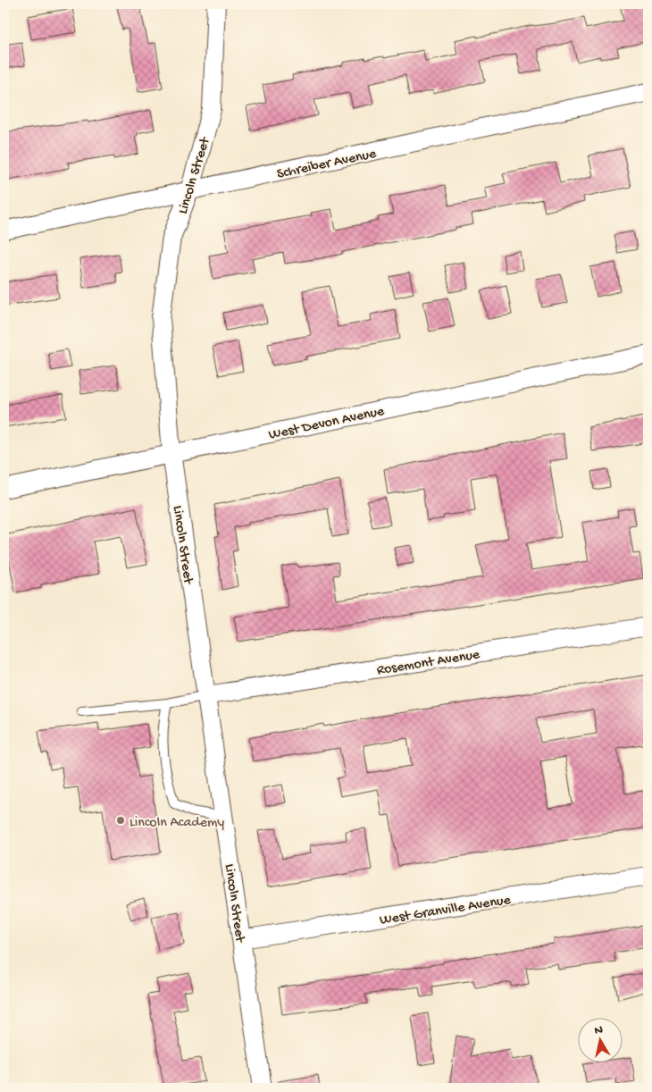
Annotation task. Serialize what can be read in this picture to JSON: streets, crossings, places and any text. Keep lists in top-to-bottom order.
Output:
{
  "streets": {
    "street": [
      "Schreiber Avenue",
      "Lincoln Street",
      "West Devon Avenue",
      "Rosemont Avenue",
      "West Granville Avenue"
    ]
  },
  "crossings": [
    ["Schreiber Avenue", "Lincoln Street"],
    ["Lincoln Street", "West Devon Avenue"],
    ["Lincoln Street", "Rosemont Avenue"],
    ["Lincoln Street", "West Granville Avenue"]
  ],
  "places": ["Lincoln Academy"],
  "north": "top"
}
